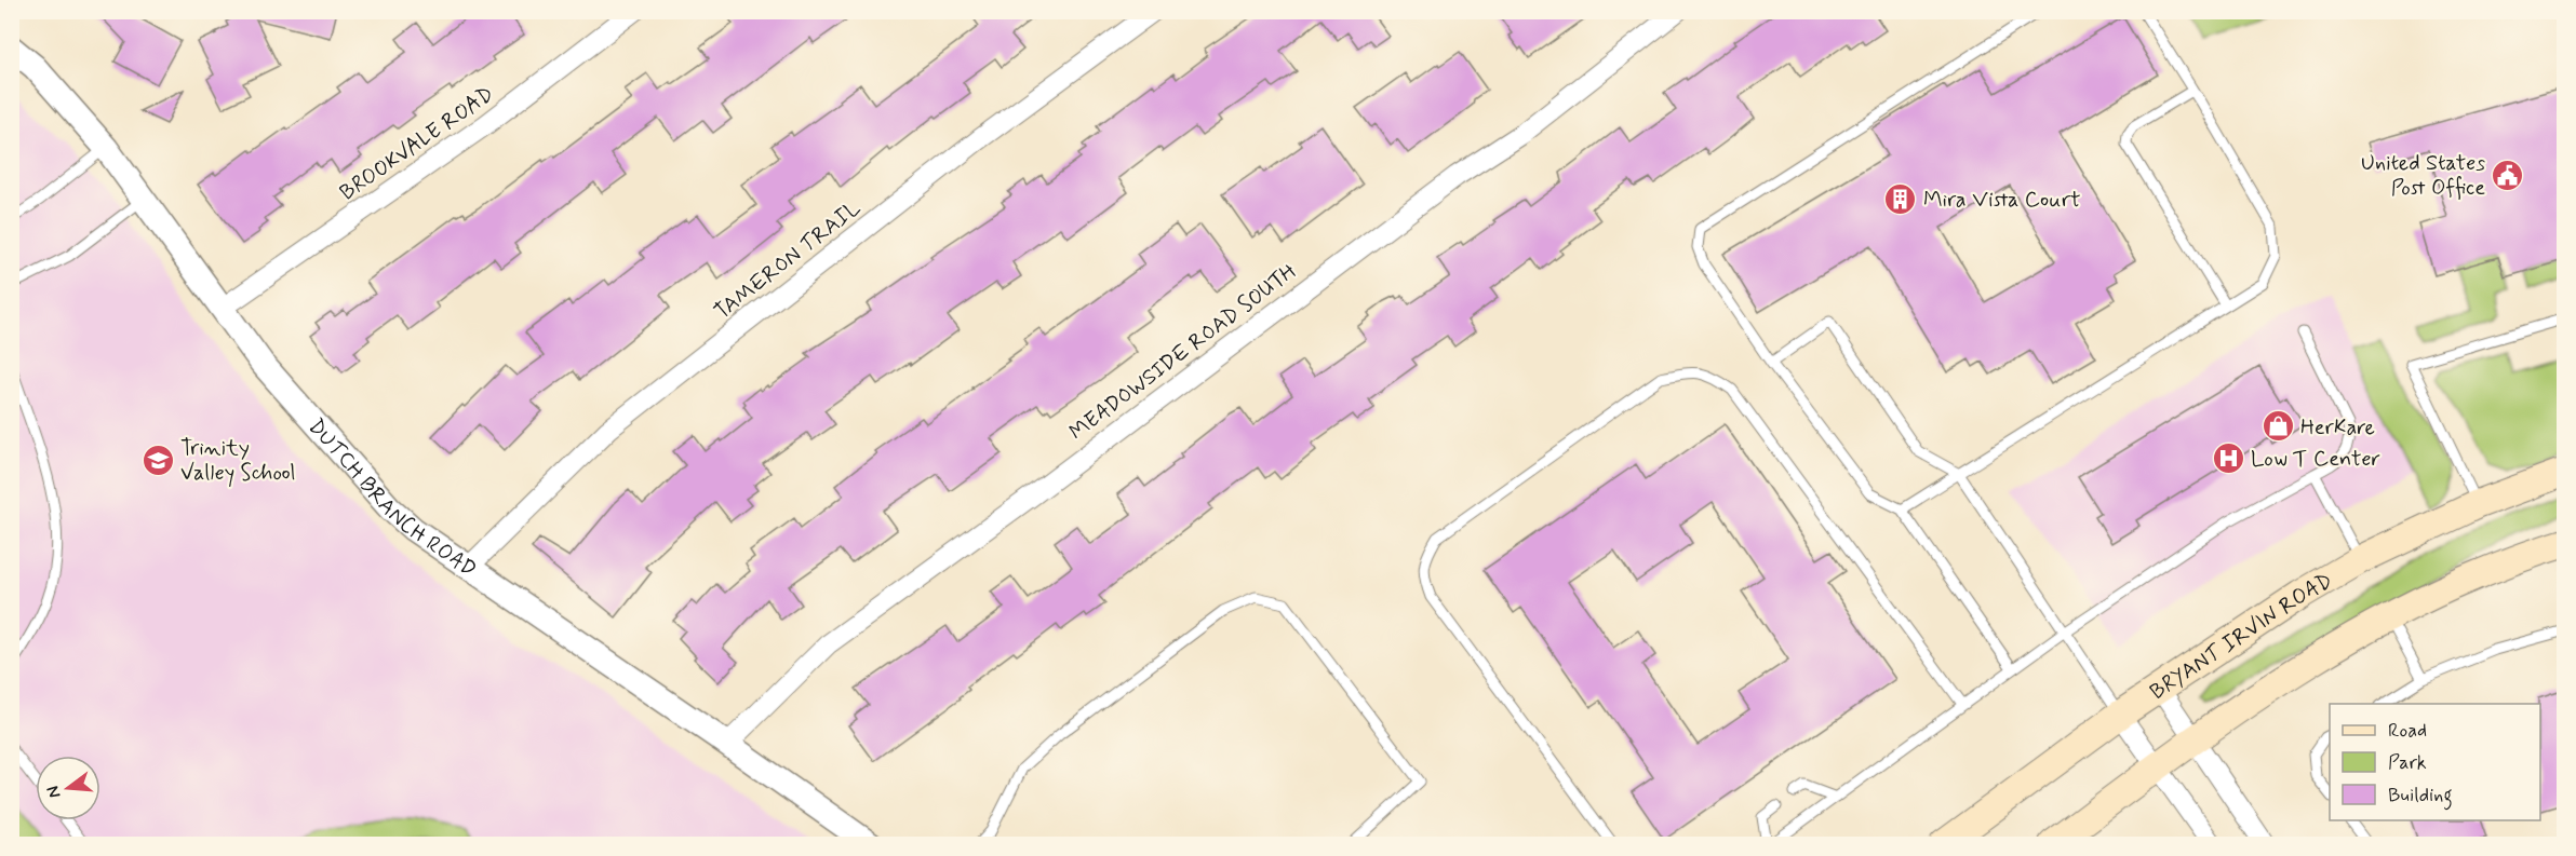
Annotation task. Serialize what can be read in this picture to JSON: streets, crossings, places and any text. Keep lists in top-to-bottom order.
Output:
{
  "streets": {
    "main road": ["BRYANT IRVIN ROAD"],
    "street": [
      "BROOKVALE ROAD",
      "TAMERON TRAIL",
      "MEADOWSIDE ROAD SOUTH",
      "DUTCH BRANCH ROAD"
    ]
  },
  "crossings": [
    ["BROOKVALE ROAD", "DUTCH BRANCH ROAD"],
    ["TAMERON TRAIL", "DUTCH BRANCH ROAD"],
    ["MEADOWSIDE ROAD SOUTH", "DUTCH BRANCH ROAD"]
  ],
  "places": {
    "public building": ["United States Post Office"],
    "building": ["Mira Vista Court"],
    "shop": ["HerKare"],
    "hospital": ["Low T Center"],
    "school or university": ["Trinity Valley School"]
  },
  "legend": ["Road", "Park", "Building"],
  "north": "left"
}
